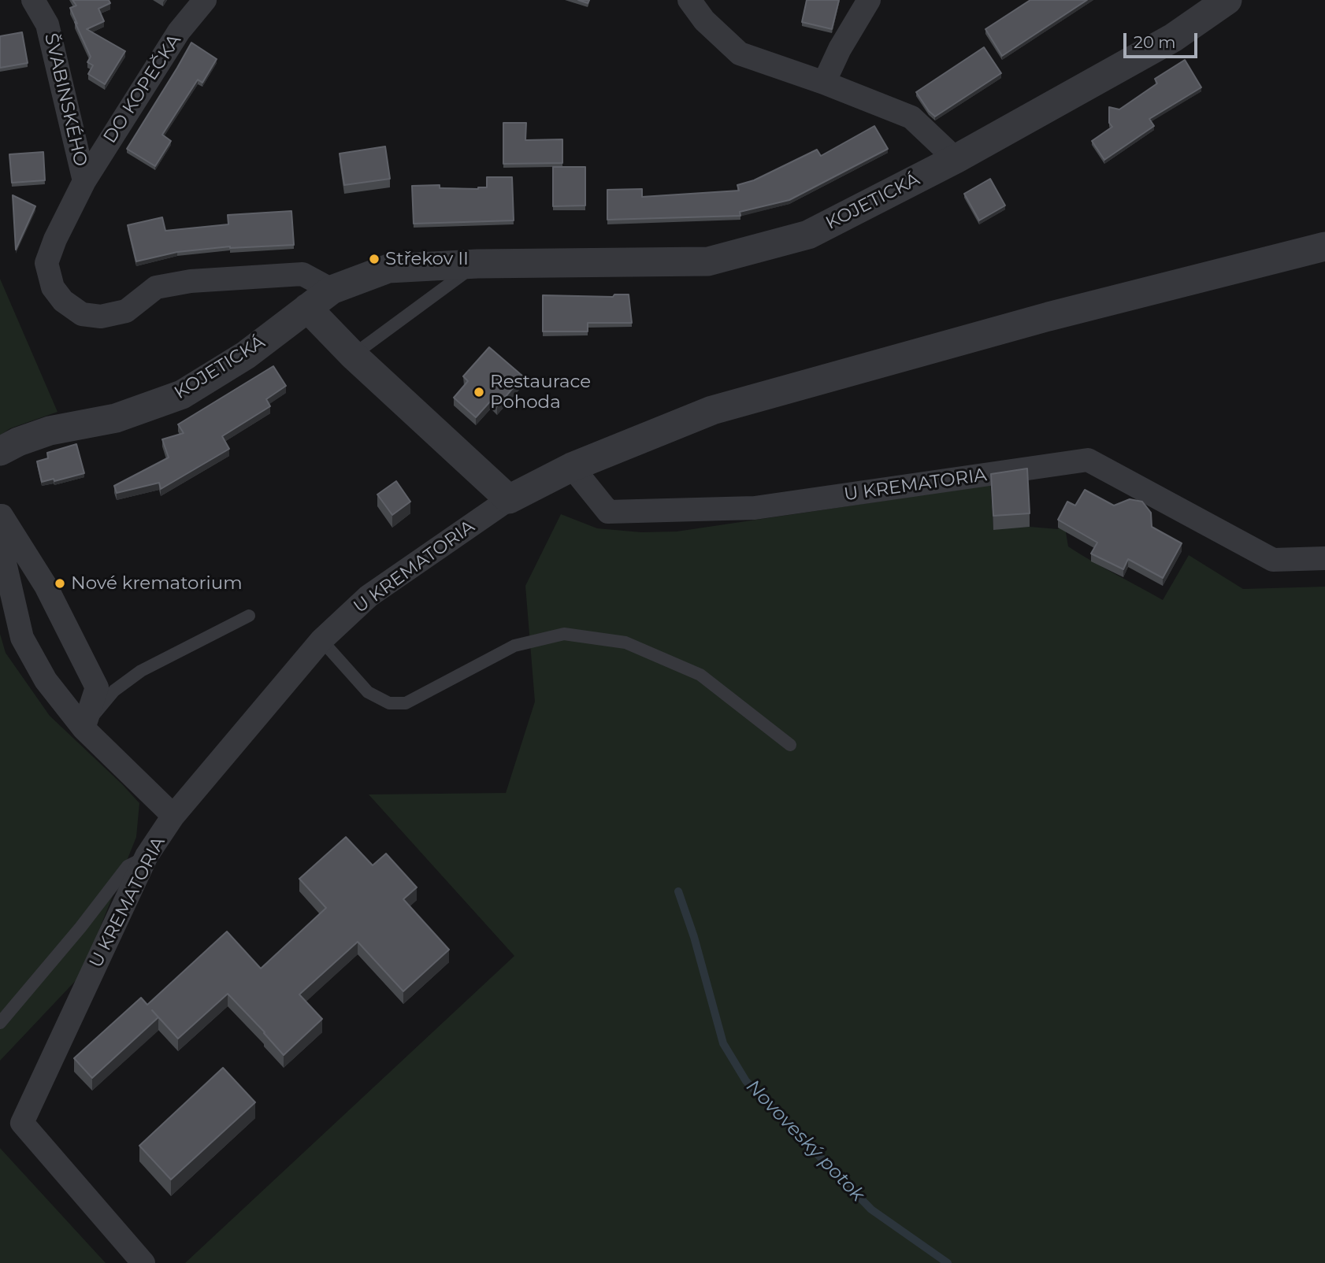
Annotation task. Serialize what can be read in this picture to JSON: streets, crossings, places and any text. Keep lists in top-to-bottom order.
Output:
{
  "streets": {
    "street": [
      "DO KOPEČKA",
      "ŠVABINSKÉHO",
      "KOJETICKÁ",
      "U KREMATORIA"
    ]
  },
  "crossings": [
    ["DO KOPEČKA", "ŠVABINSKÉHO"],
    ["ŠVABINSKÉHO", "KOJETICKÁ"]
  ],
  "water": ["Novoveský potok"],
  "places": ["Střekov II", "Restaurace Pohoda", "Nové krematorium"],
  "scale_bar": "20 m"
}
